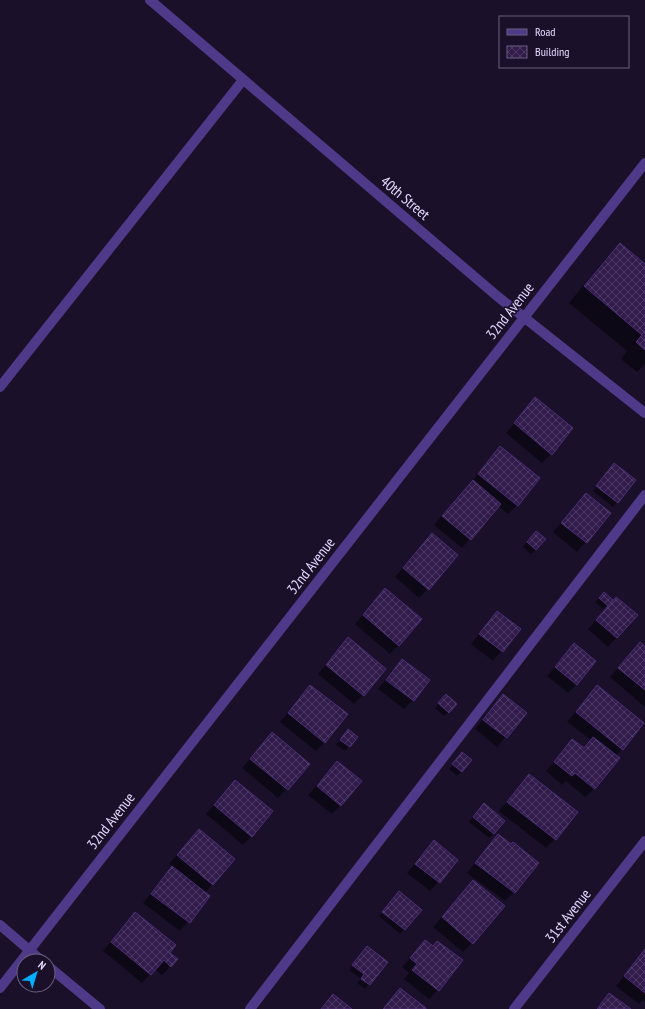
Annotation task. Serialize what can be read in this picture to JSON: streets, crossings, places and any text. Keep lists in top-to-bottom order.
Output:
{
  "streets": {
    "street": ["40th Street", "32nd Avenue", "31st Avenue"]
  },
  "crossings": [
    ["40th Street", "32nd Avenue"]
  ],
  "legend": ["Road", "Building"],
  "north": "top right"
}
